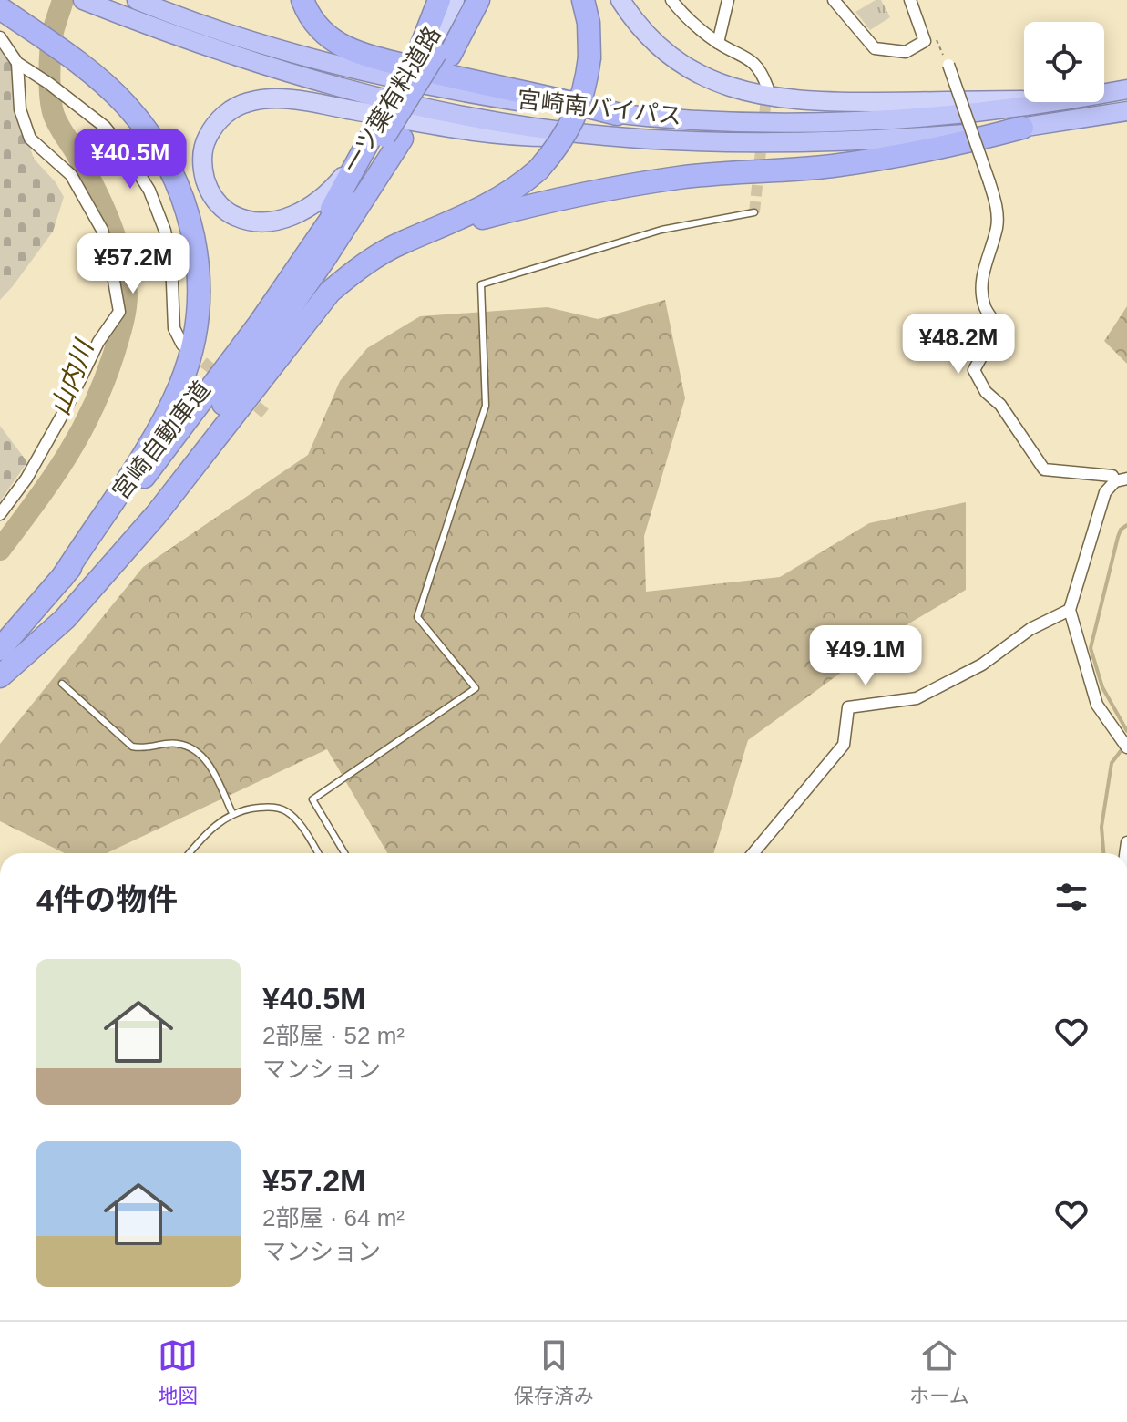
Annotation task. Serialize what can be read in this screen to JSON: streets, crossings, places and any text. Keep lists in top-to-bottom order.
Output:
{
  "streets": {
    "highway": ["一ツ葉有料道路", "宮崎南バイパス", "宮崎自動車道"]
  },
  "water": ["山内川"],
  "page": {
    "price": [
      "¥40.5M",
      "¥57.2M",
      "¥48.2M",
      "¥49.1M"
    ],
    "heading": "4件の物件",
    "list": [
      {
        "name": "¥40.5M",
        "note": "2部屋 · 52 m² · マンション"
      },
      {
        "name": "¥57.2M",
        "note": "2部屋 · 64 m² · マンション"
      }
    ],
    "tabs": ["地図", "保存済み", "ホーム"]
  }
}
